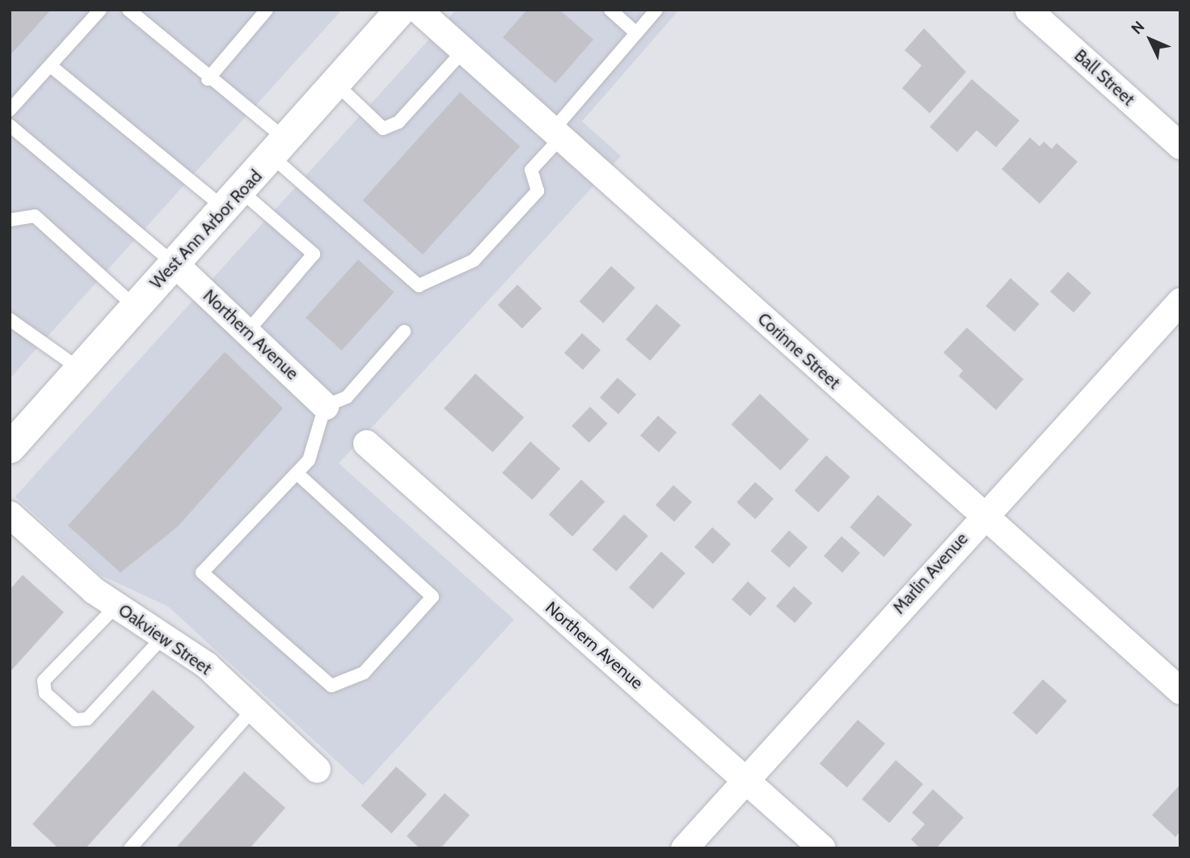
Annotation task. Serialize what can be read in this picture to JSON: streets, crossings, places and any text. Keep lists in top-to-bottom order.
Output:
{
  "streets": {
    "main road": ["West Ann Arbor Road"],
    "street": [
      "Ball Street",
      "Northern Avenue",
      "Corinne Street",
      "Marlin Avenue",
      "Oakview Street"
    ]
  },
  "crossings": [
    ["West Ann Arbor Road", "Northern Avenue"],
    ["Northern Avenue", "Marlin Avenue"],
    ["Corinne Street", "Marlin Avenue"]
  ],
  "north": "top left"
}
